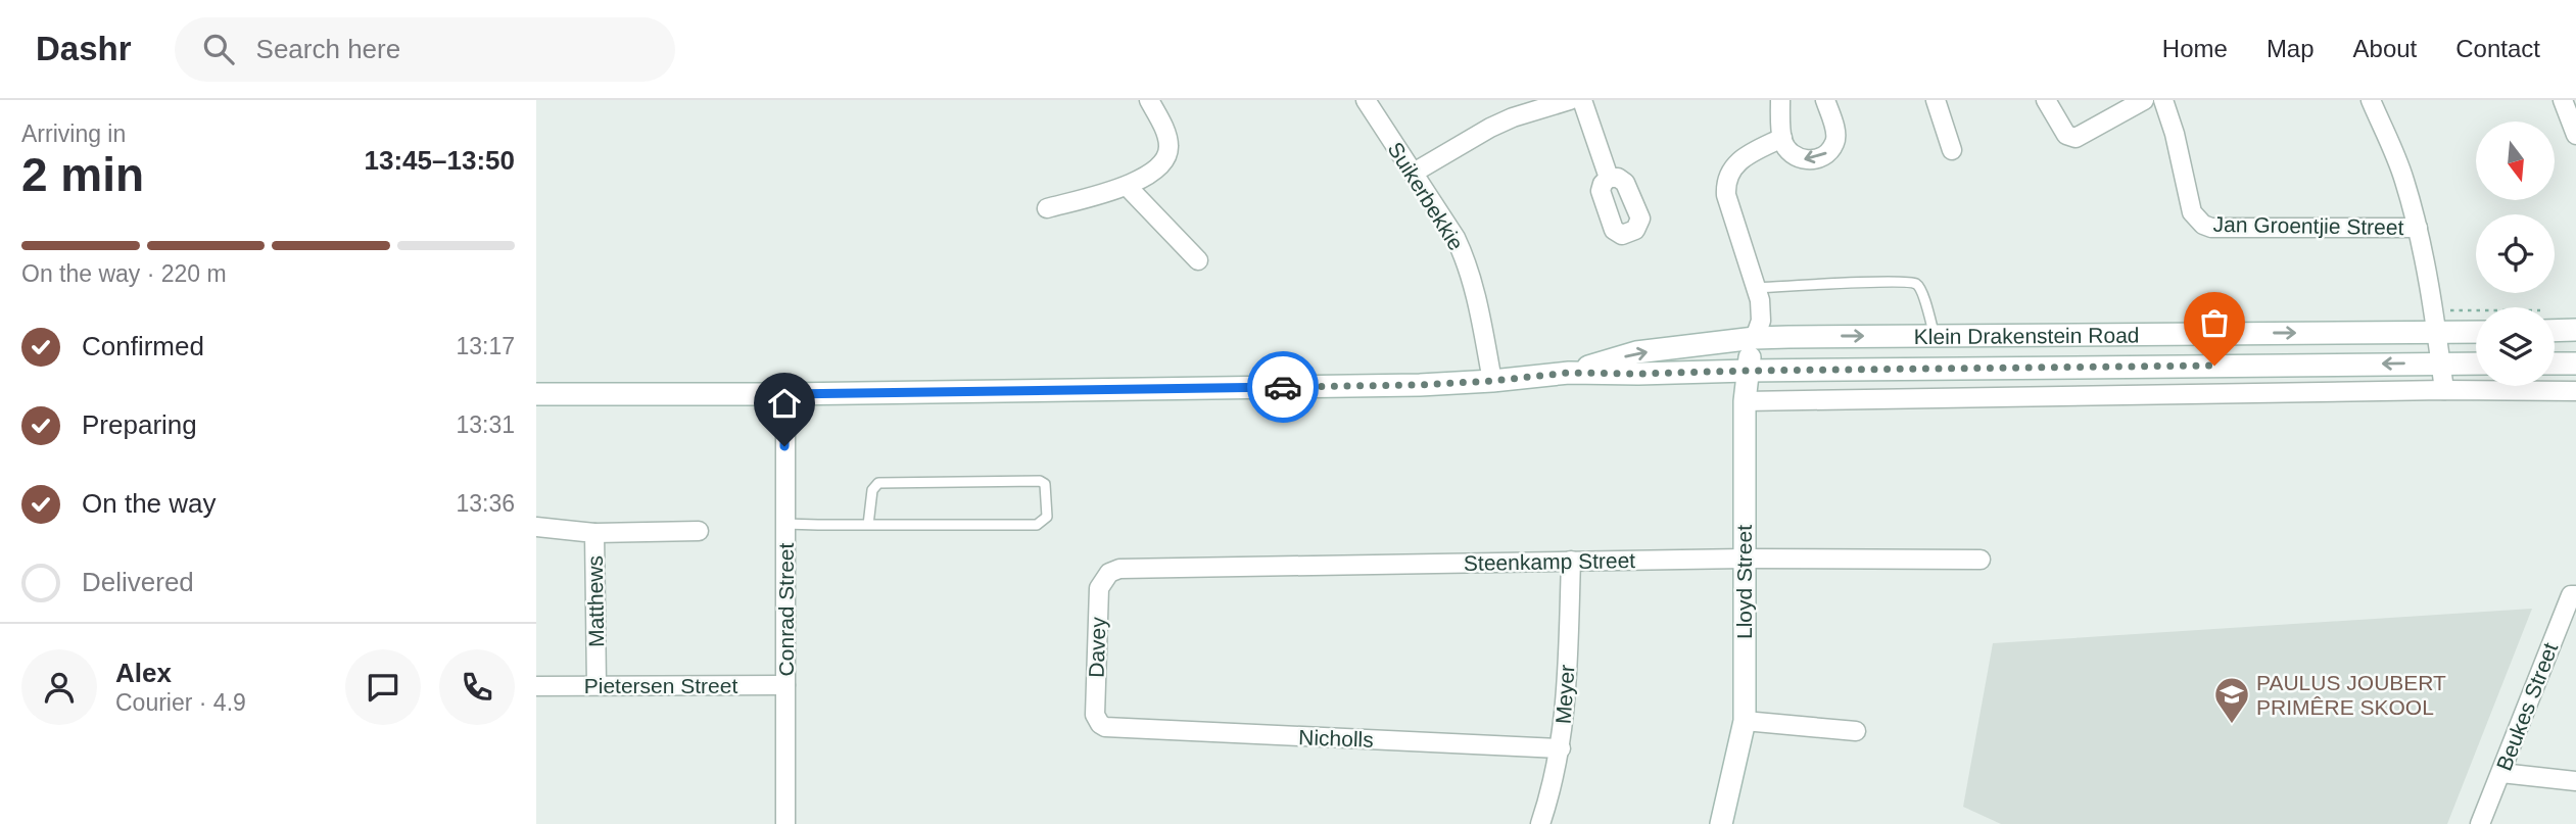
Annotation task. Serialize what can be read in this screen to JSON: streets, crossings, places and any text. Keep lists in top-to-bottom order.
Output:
{
  "streets": {
    "main road": ["Klein Drakenstein Road", "Lloyd Street"],
    "street": [
      "Suikerbekkie",
      "Jan Groentjie Street",
      "Steenkamp Street",
      "Matthews",
      "Conrad Street",
      "Davey",
      "Pietersen Street",
      "Meyer",
      "Beukes Street",
      "Nicholls"
    ]
  },
  "crossings": [
    ["Suikerbekkie", "Klein Drakenstein Road"],
    ["Klein Drakenstein Road", "Lloyd Street"],
    ["Klein Drakenstein Road", "Conrad Street"],
    ["Steenkamp Street", "Lloyd Street"],
    ["Steenkamp Street", "Davey"],
    ["Steenkamp Street", "Meyer"],
    ["Matthews", "Pietersen Street"],
    ["Conrad Street", "Pietersen Street"],
    ["Davey", "Nicholls"],
    ["Meyer", "Nicholls"]
  ],
  "places": {
    "school or university": ["PAULUS JOUBERT PRIMÊRE SKOOL"]
  },
  "north": "bottom",
  "page": {
    "header": "Dashr",
    "search": "Search here",
    "nav": [
      "Home",
      "Map",
      "About",
      "Contact"
    ],
    "heading": ["2 min", "Arriving in", "13:45–13:50"],
    "panel": ["Alex", "Courier · 4.9"],
    "bar": "On the way · 220 m",
    "list": [
      ["Confirmed", "13:17"],
      ["Preparing", "13:31"],
      ["On the way", "13:36"],
      "Delivered"
    ]
  }
}
